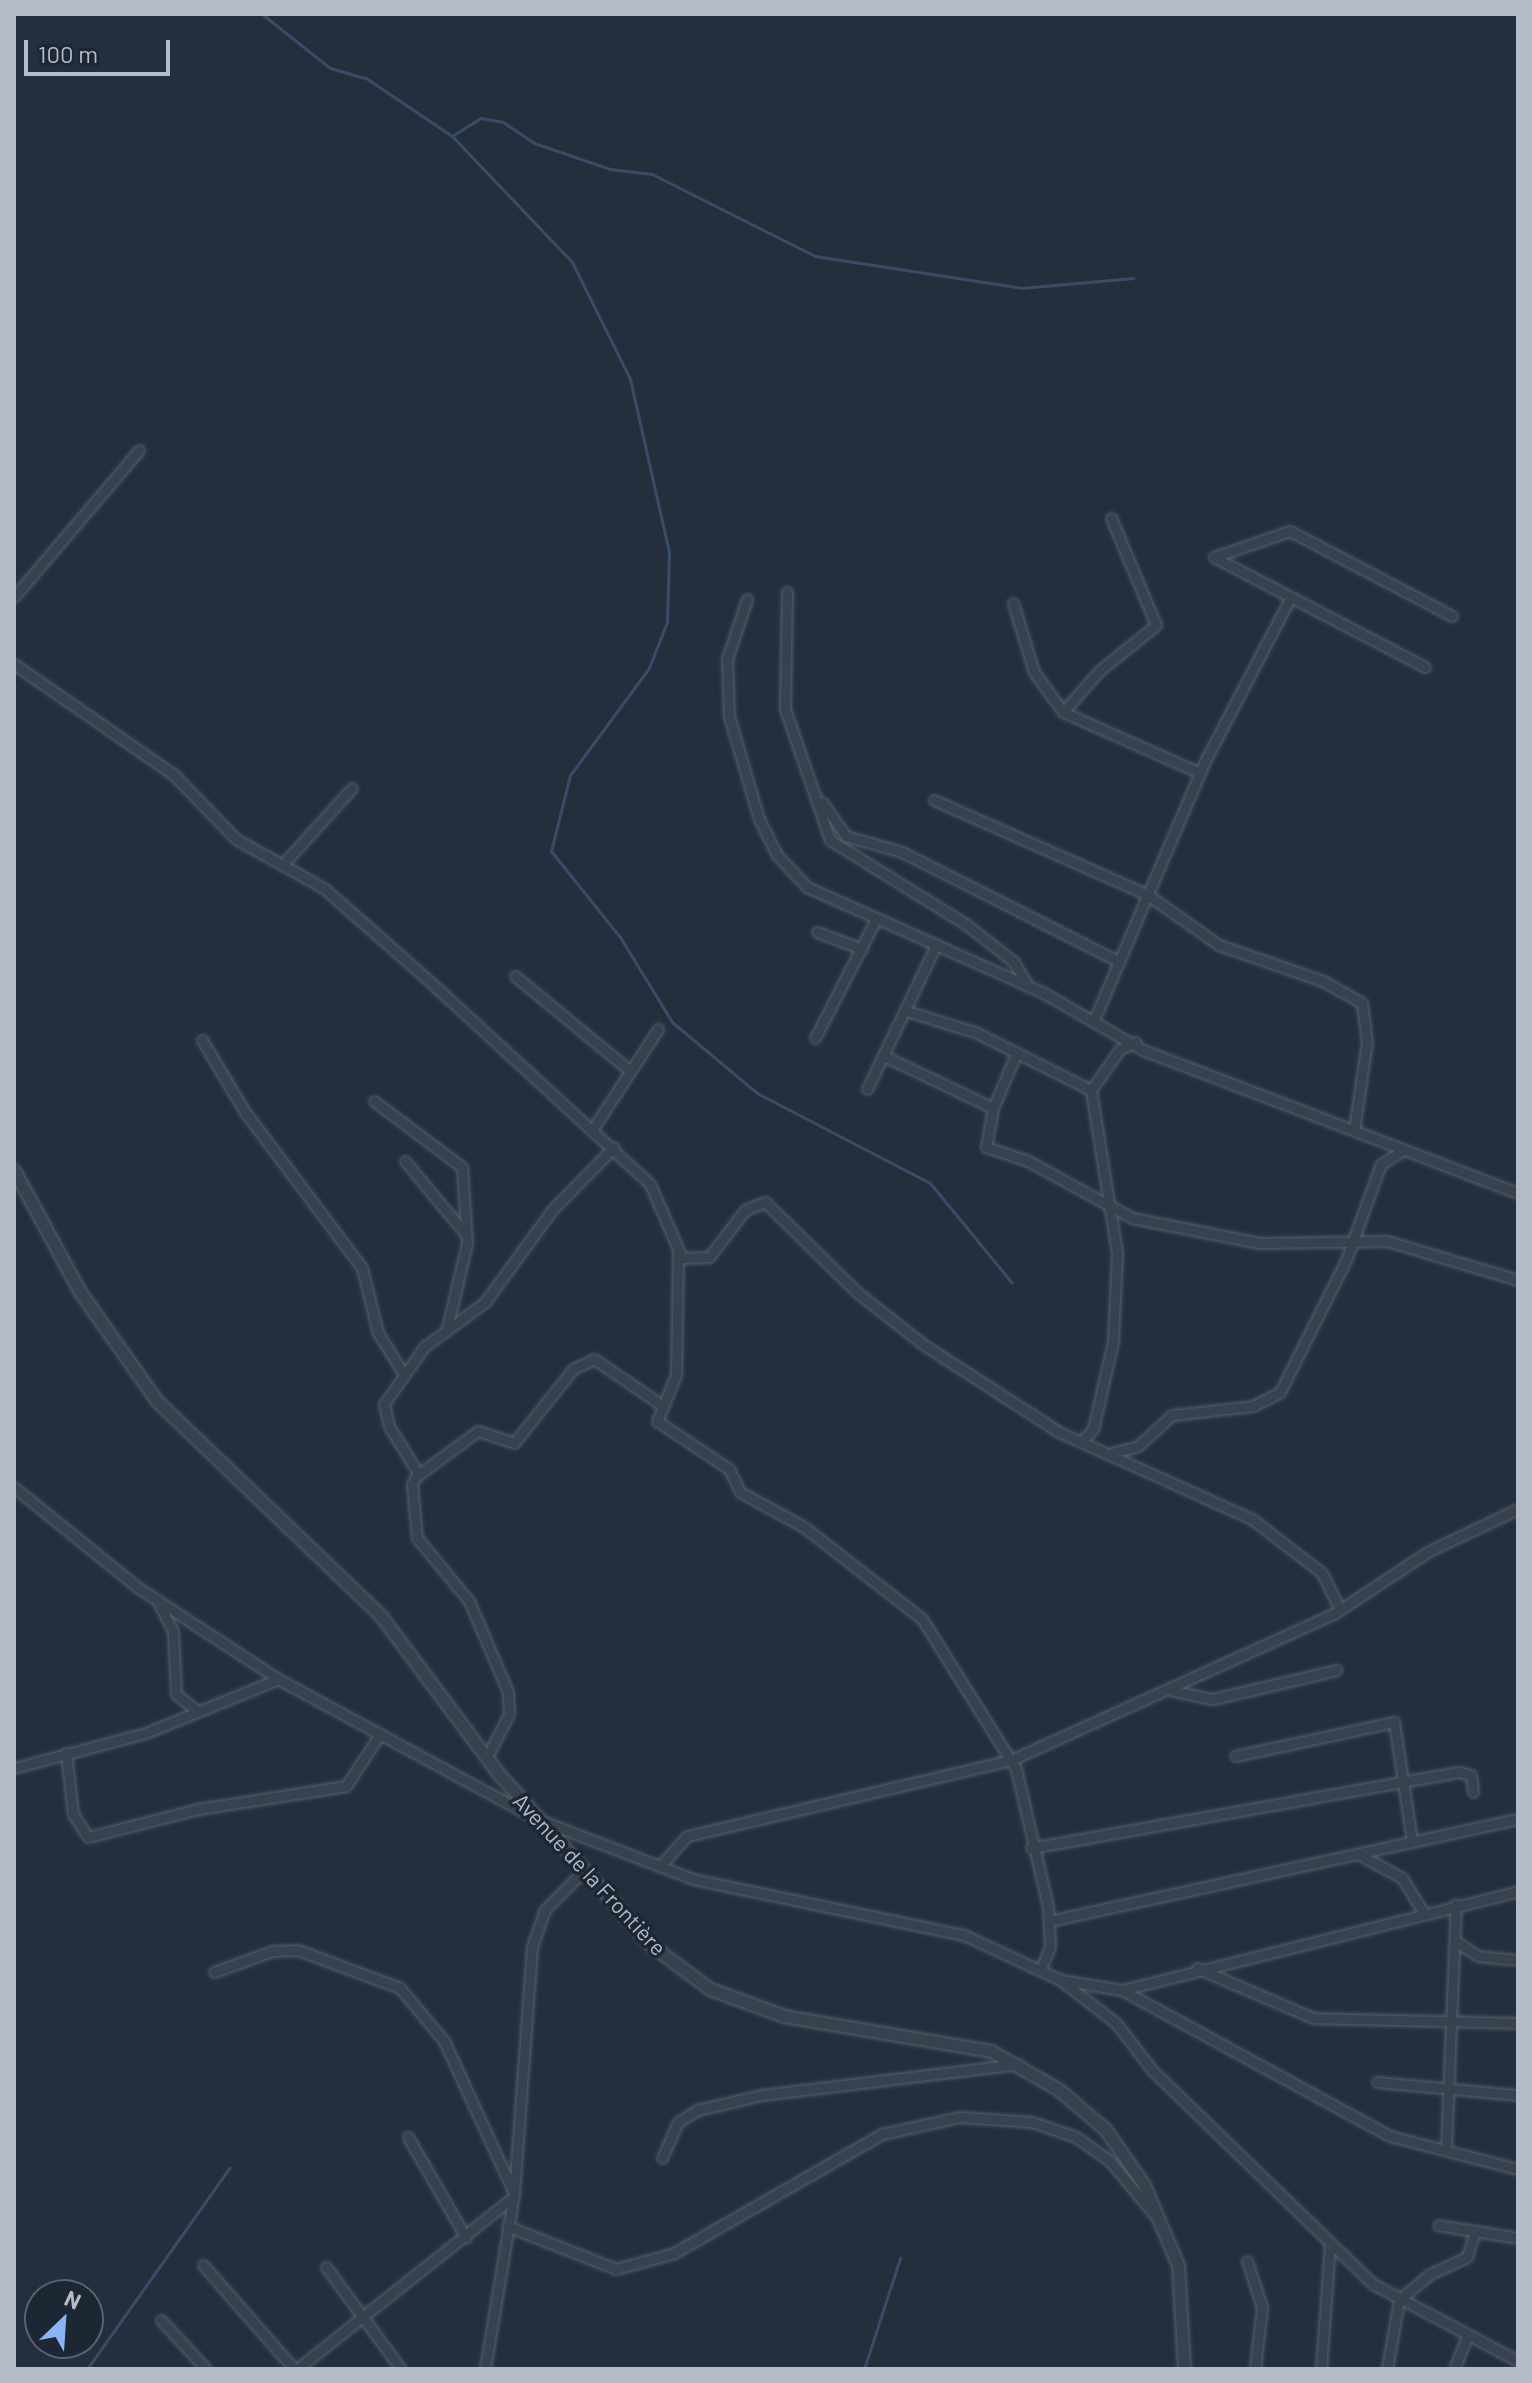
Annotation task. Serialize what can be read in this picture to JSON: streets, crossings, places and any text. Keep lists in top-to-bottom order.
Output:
{
  "streets": {
    "street": ["Avenue de la Frontière"]
  },
  "scale_bar": "100 m",
  "north": "top right"
}
